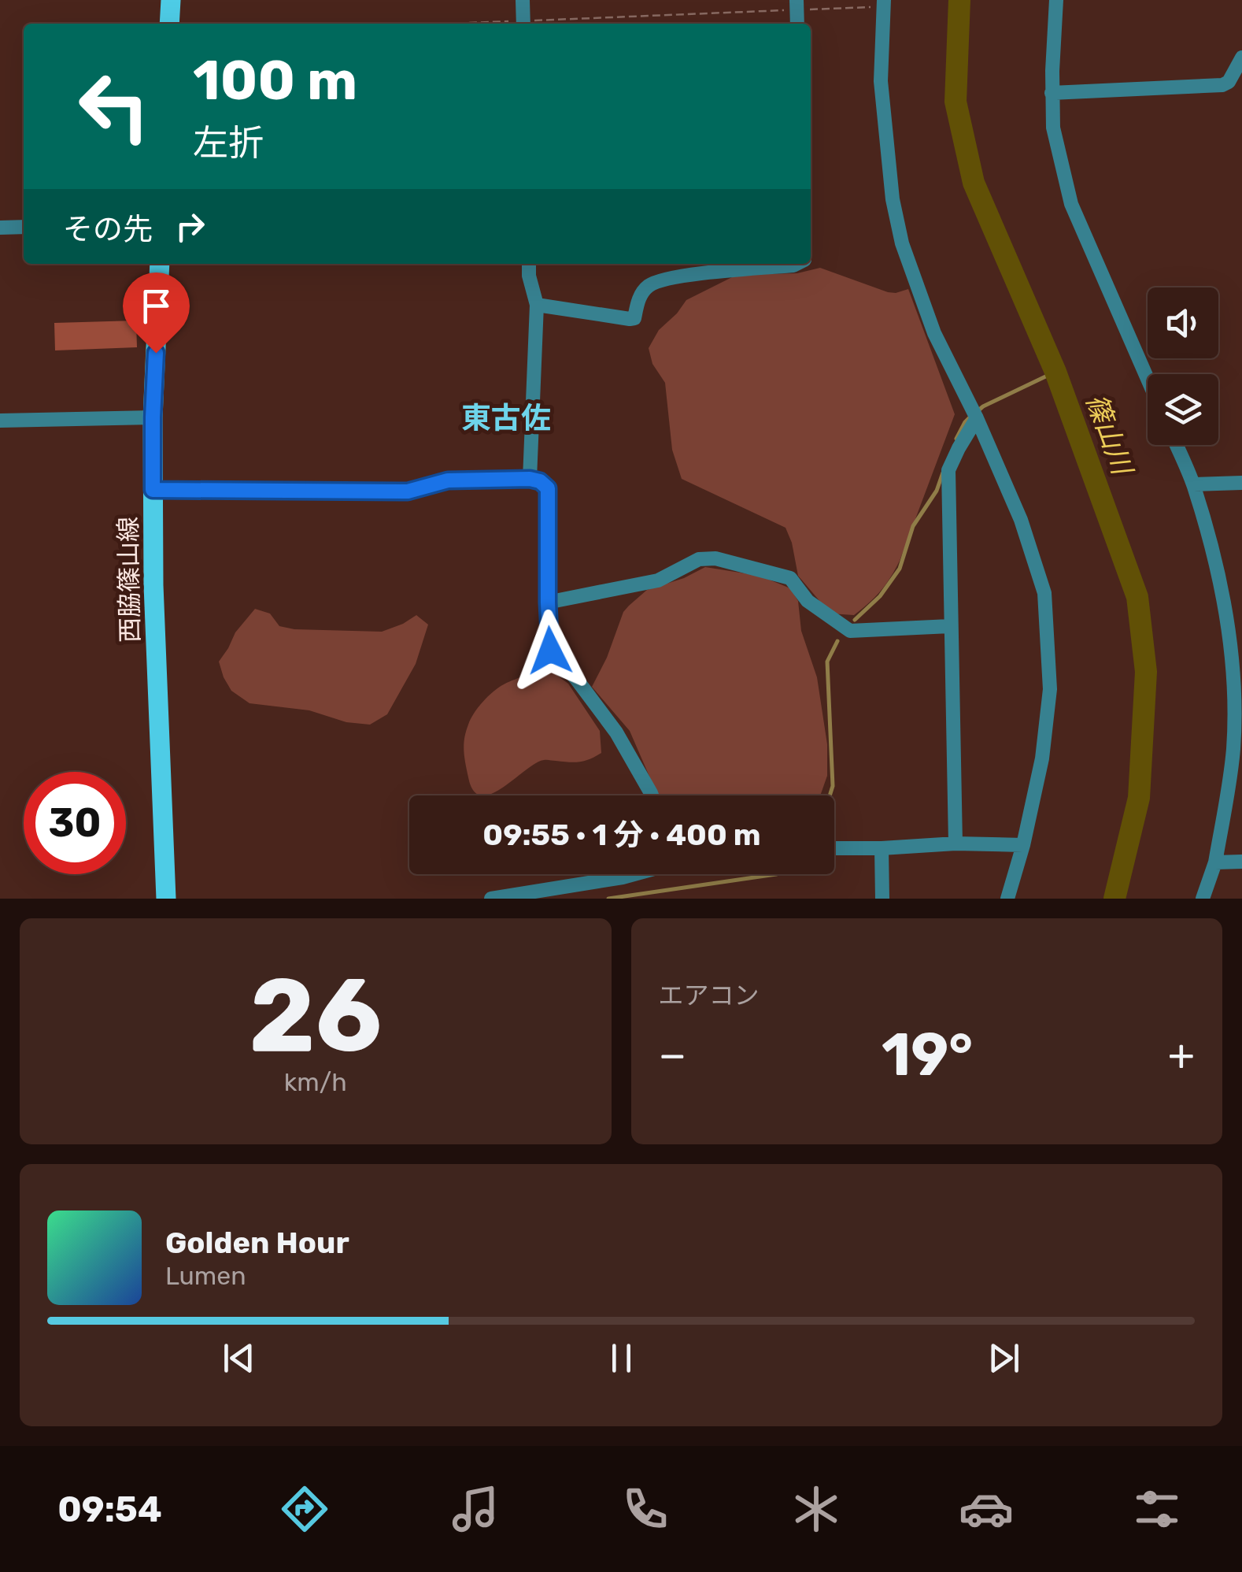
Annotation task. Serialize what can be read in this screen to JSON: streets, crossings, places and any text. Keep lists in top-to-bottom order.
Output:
{
  "streets": {
    "main road": ["西脇篠山線"]
  },
  "districts": ["東古佐"],
  "water": ["篠山川"],
  "page": {
    "turn": ["100 m", "左折"],
    "then": "その先",
    "limit": "30",
    "trip": "09:55 · 1 分 · 400 m",
    "tile": [
      ["26", "km/h"],
      "エアコン"
    ],
    "heat": ["−", "19°", "+"],
    "song": ["Golden Hour", "Lumen"],
    "tabs": "09:54"
  }
}
